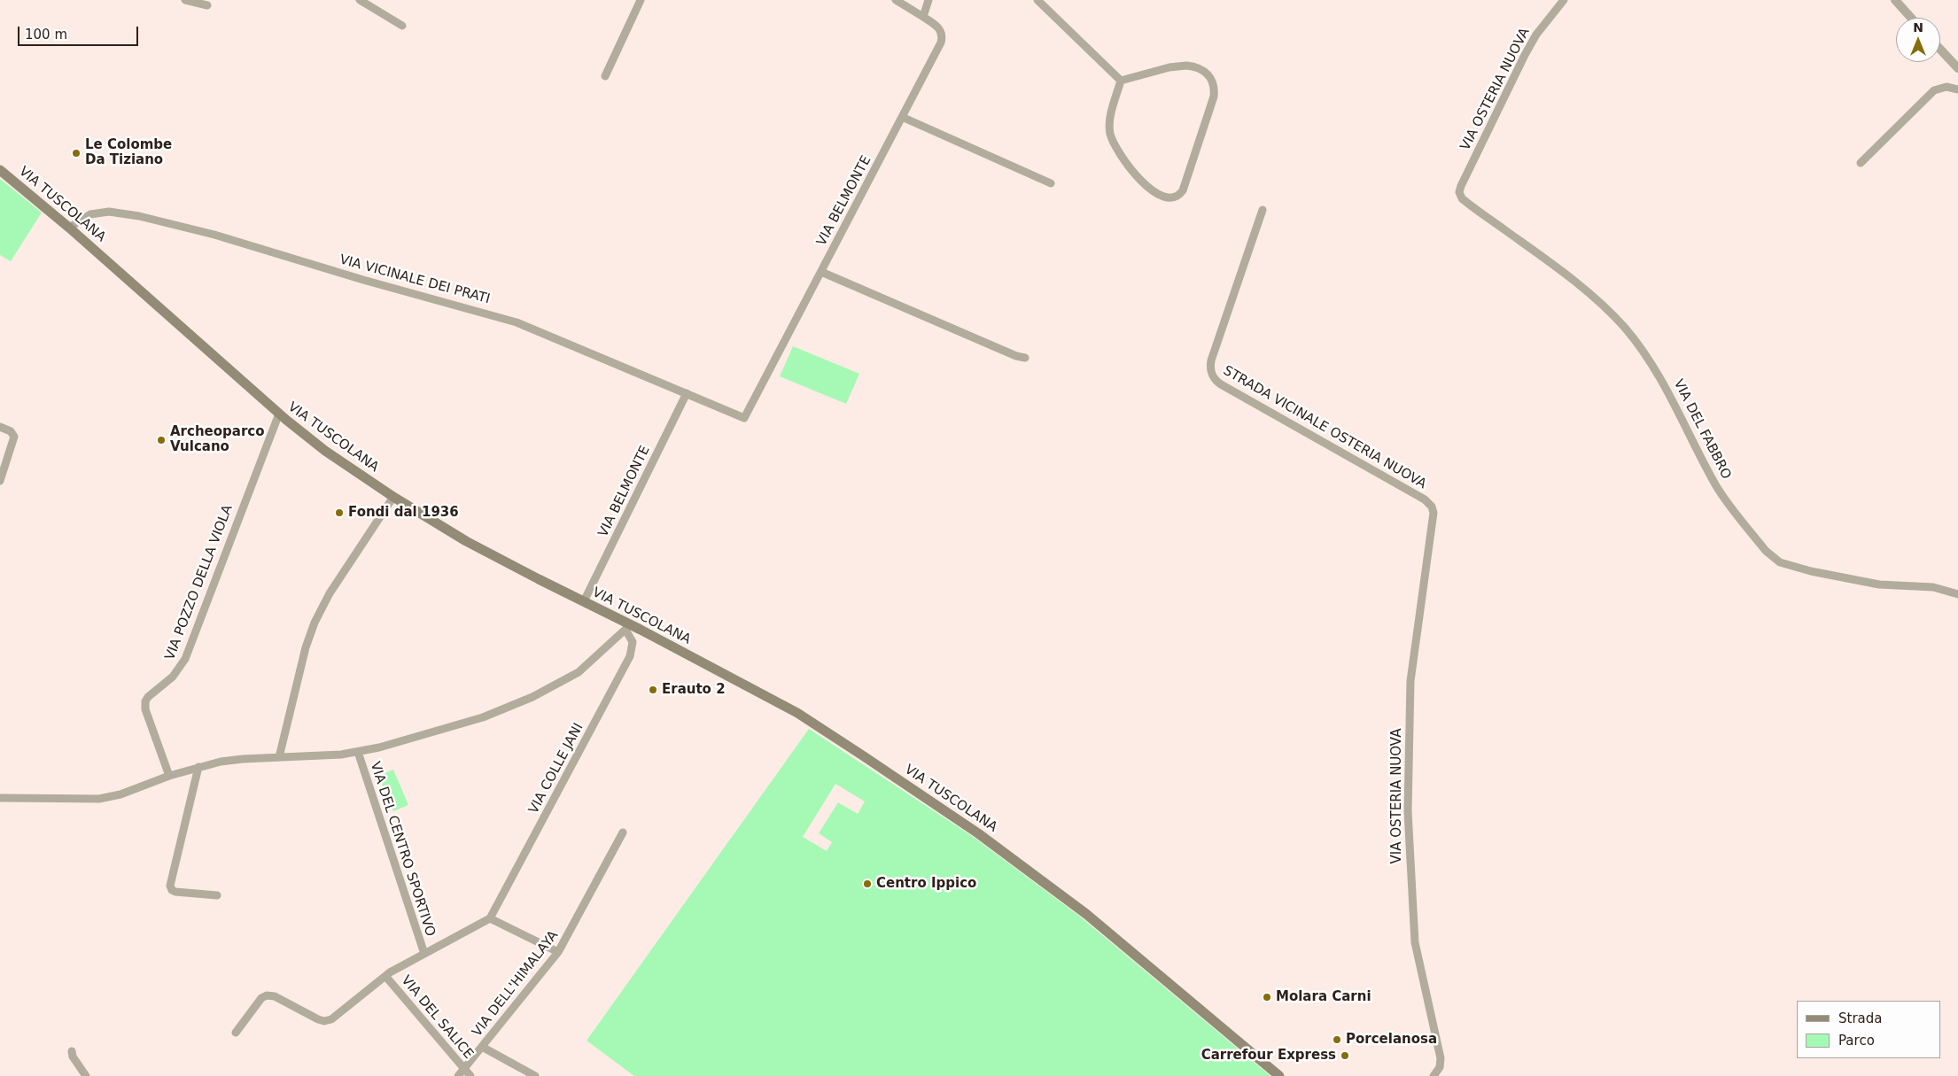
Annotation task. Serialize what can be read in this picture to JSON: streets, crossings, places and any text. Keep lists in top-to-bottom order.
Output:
{
  "streets": {
    "main road": ["VIA TUSCOLANA"],
    "street": [
      "VIA OSTERIA NUOVA",
      "VIA BELMONTE",
      "VIA VICINALE DEI PRATI",
      "STRADA VICINALE OSTERIA NUOVA",
      "VIA DEL FABBRO",
      "VIA POZZO DELLA VIOLA",
      "VIA COLLE JANI",
      "VIA DEL CENTRO SPORTIVO",
      "VIA DELL'HIMALAYA",
      "VIA DEL SALICE"
    ]
  },
  "crossings": [
    ["VIA OSTERIA NUOVA", "STRADA VICINALE OSTERIA NUOVA"],
    ["VIA OSTERIA NUOVA", "VIA DEL FABBRO"],
    ["VIA BELMONTE", "VIA TUSCOLANA"],
    ["VIA BELMONTE", "VIA VICINALE DEI PRATI"],
    ["VIA TUSCOLANA", "VIA VICINALE DEI PRATI"],
    ["VIA TUSCOLANA", "VIA POZZO DELLA VIOLA"],
    ["VIA TUSCOLANA", "VIA COLLE JANI"],
    ["VIA DELL'HIMALAYA", "VIA DEL SALICE"]
  ],
  "places": [
    "Le Colombe Da Tiziano",
    "Archeoparco Vulcano",
    "Fondi dal 1936",
    "Erauto 2",
    "Centro Ippico",
    "Molara Carni",
    "Porcelanosa",
    "Carrefour Express"
  ],
  "legend": ["Strada", "Parco"],
  "scale_bar": "100 m",
  "north": "top"
}
